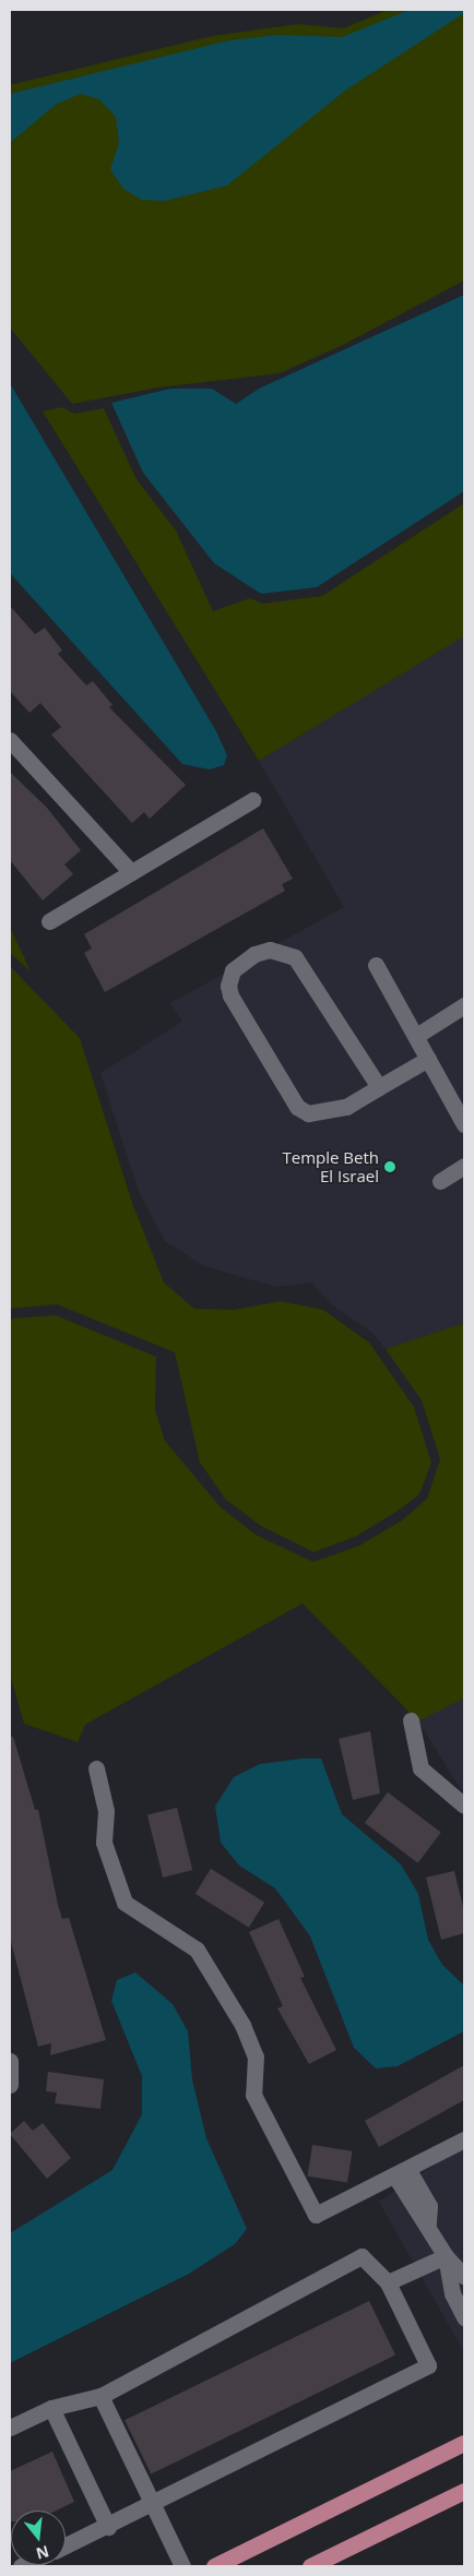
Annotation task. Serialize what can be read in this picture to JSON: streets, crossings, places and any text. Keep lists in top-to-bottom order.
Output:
{
  "places": ["Temple Beth El Israel"],
  "north": "bottom"
}
